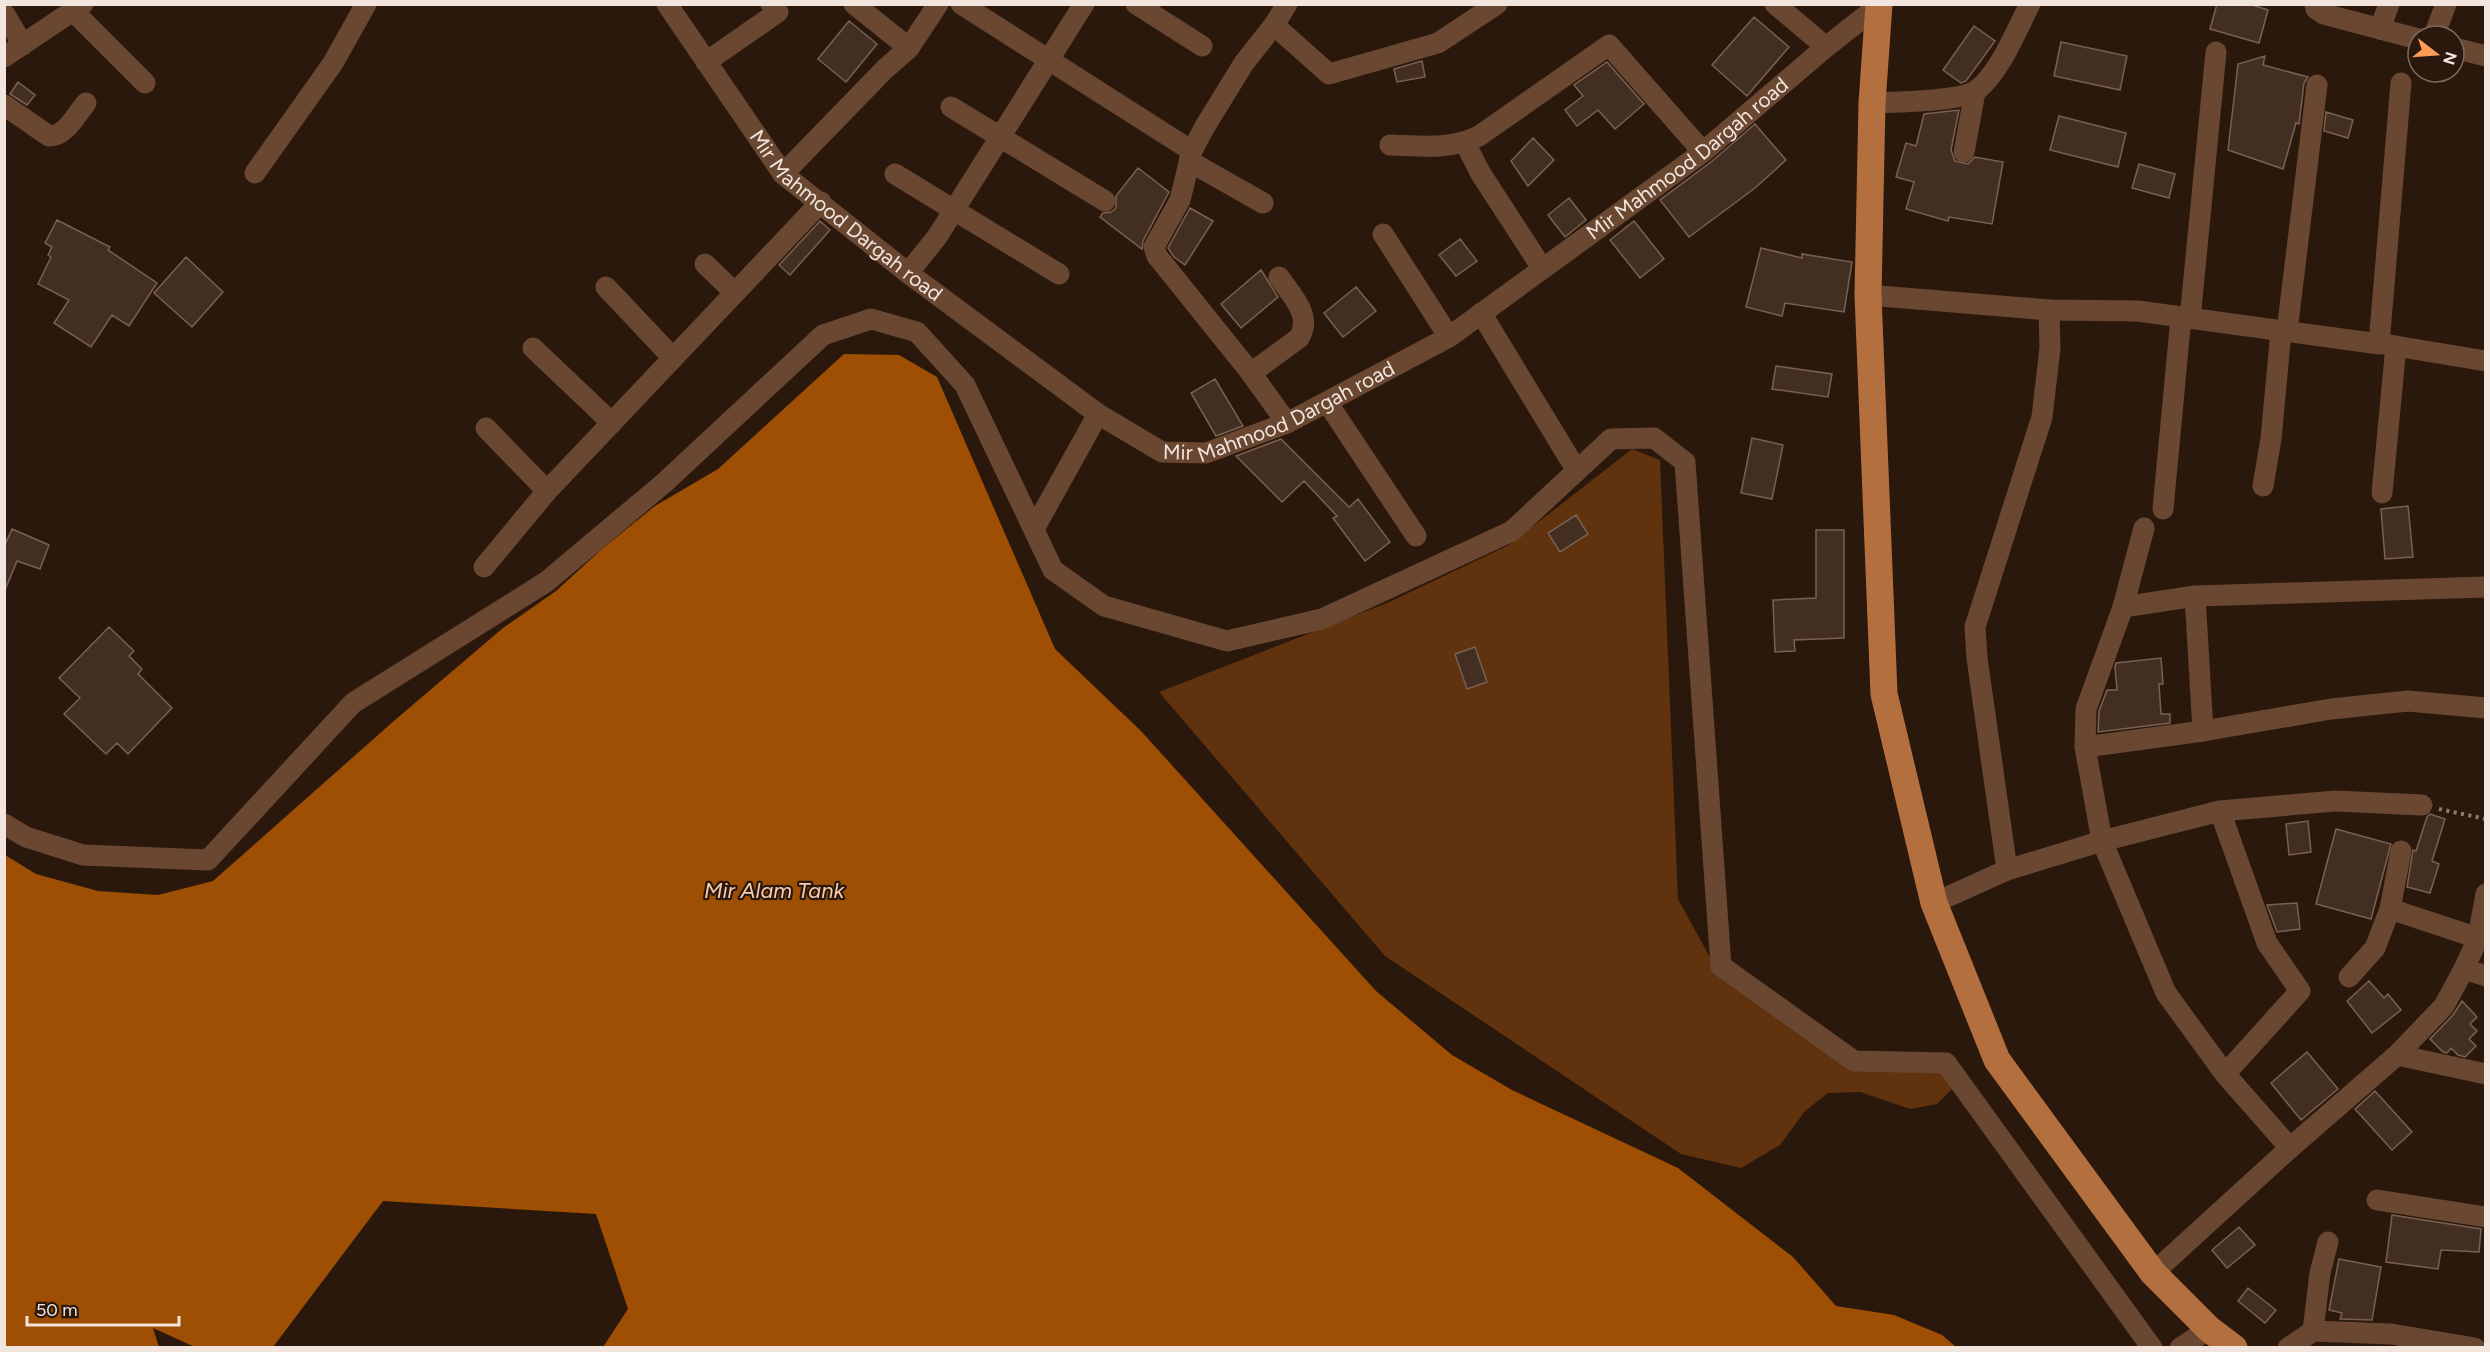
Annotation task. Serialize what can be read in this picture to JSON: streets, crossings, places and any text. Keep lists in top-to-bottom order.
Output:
{
  "streets": {
    "street": ["Mir Mahmood Dargah road"]
  },
  "water": ["Mir Alam Tank"],
  "scale_bar": "50 m",
  "north": "right"
}
